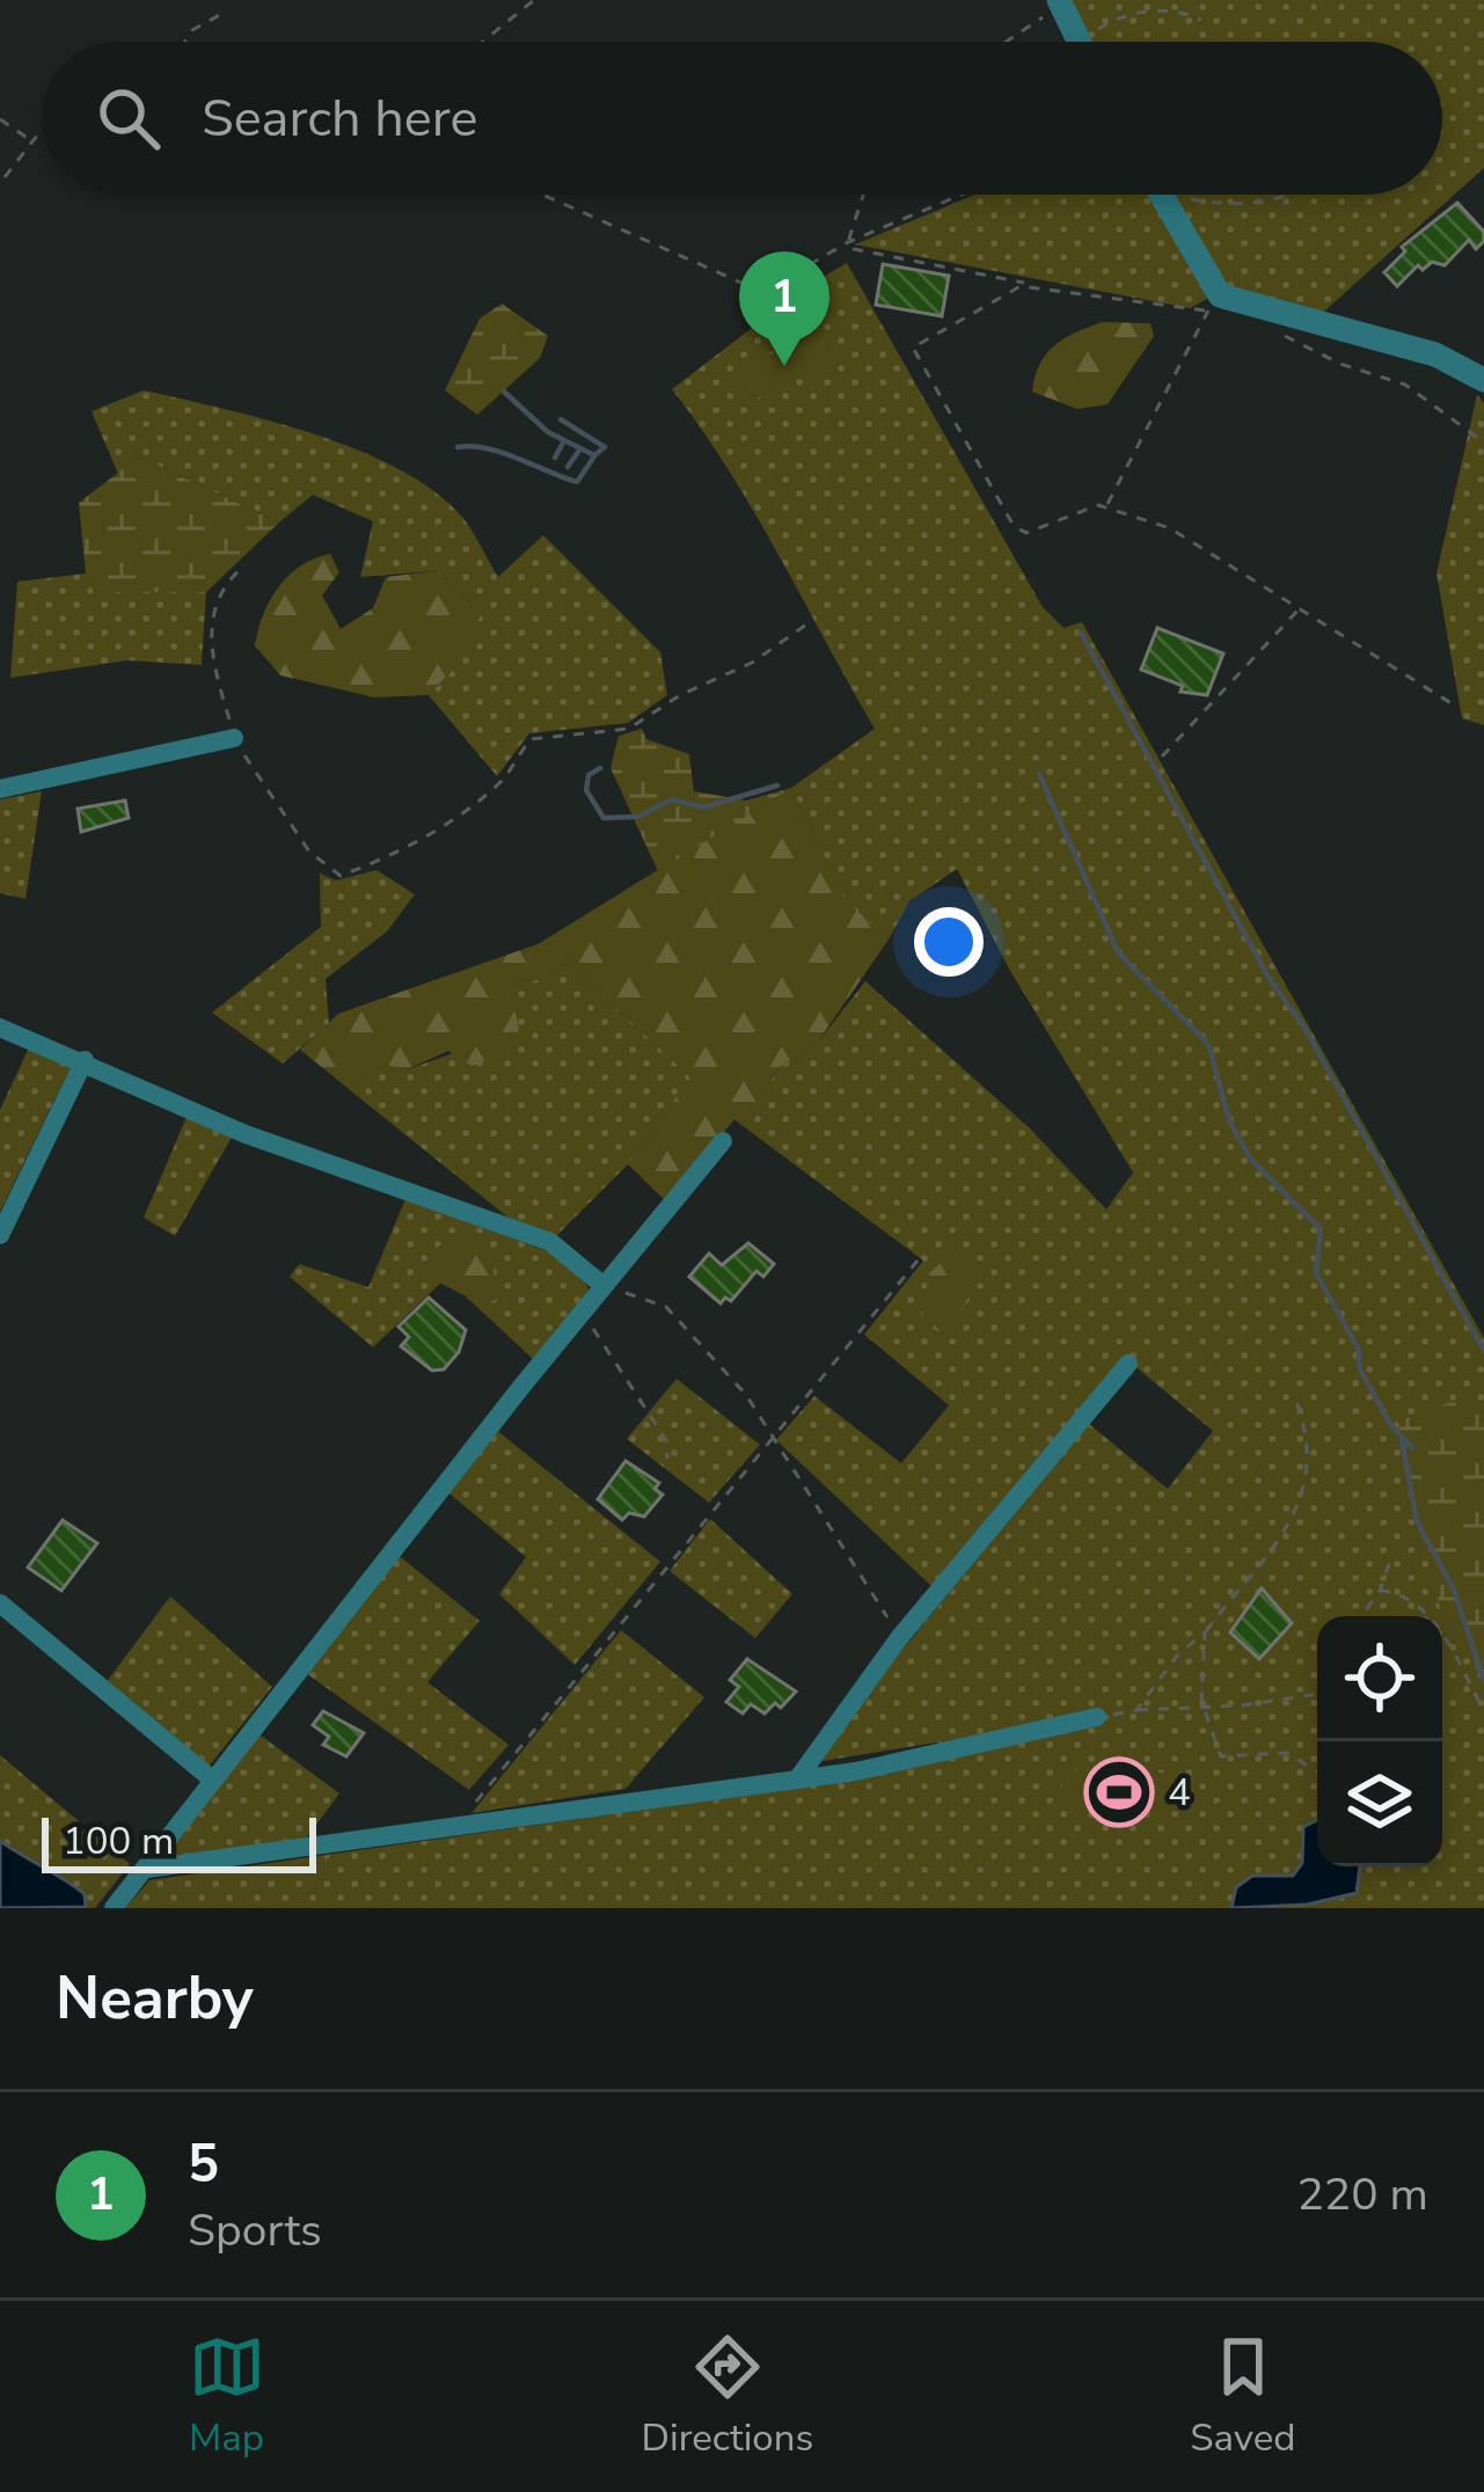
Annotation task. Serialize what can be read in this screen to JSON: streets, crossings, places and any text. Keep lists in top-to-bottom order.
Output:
{
  "places": {
    "sports": ["4"]
  },
  "scale_bar": "100 m",
  "page": {
    "search": "Search here",
    "pins": "1",
    "scale": "100 m",
    "heading": "Nearby",
    "list": [
      {
        "mark": "1",
        "name": "5",
        "note": "Sports",
        "value": "220 m"
      }
    ],
    "nav": ["Map", "Directions", "Saved"]
  }
}
